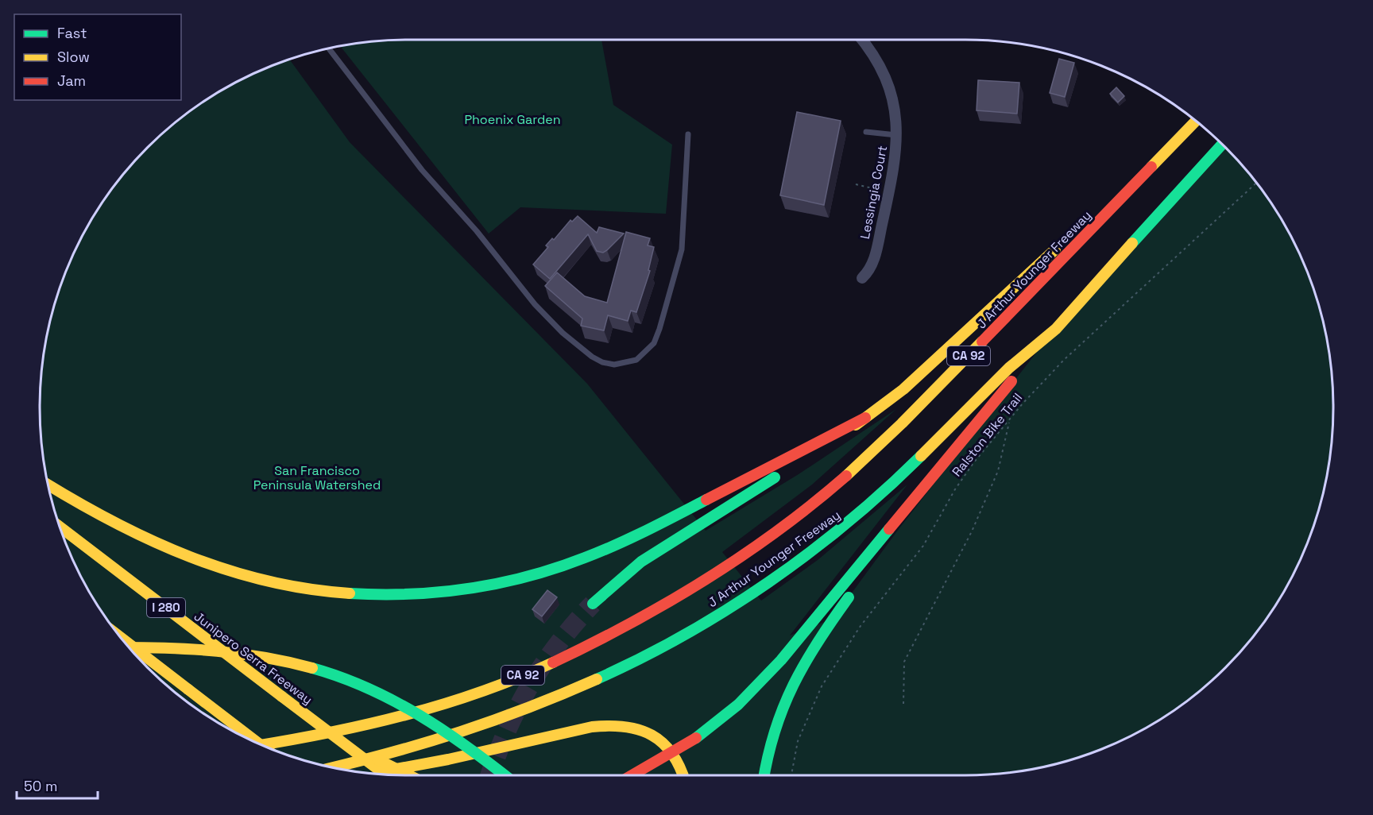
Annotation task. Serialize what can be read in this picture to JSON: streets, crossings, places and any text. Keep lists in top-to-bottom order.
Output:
{
  "streets": {
    "highway": [
      "J Arthur Younger Freeway",
      "CA 92",
      "I 280",
      "Junipero Serra Freeway"
    ],
    "street": ["Lessingia Court"],
    "path": ["Ralston Bike Trail"]
  },
  "parks": ["Phoenix Garden", "San Francisco Peninsula Watershed"],
  "legend": ["Fast", "Slow", "Jam"],
  "scale_bar": "50 m"
}
